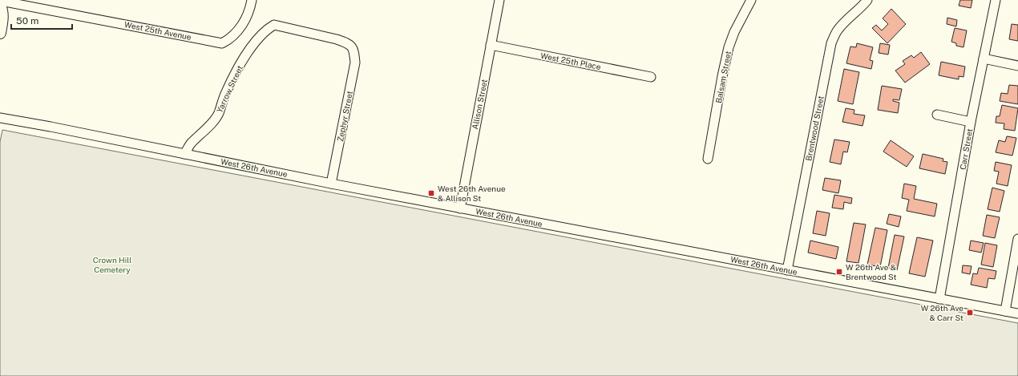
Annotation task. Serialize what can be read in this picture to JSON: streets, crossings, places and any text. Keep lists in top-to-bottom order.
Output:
{
  "streets": {
    "street": [
      "West 25th Avenue",
      "West 25th Place",
      "Balsam Street",
      "Yarrow Street",
      "Allison Street",
      "Zephyr Street",
      "Brentwood Street",
      "Carr Street",
      "West 26th Avenue"
    ]
  },
  "crossings": [
    ["West 25th Place", "Allison Street"],
    ["Yarrow Street", "Zephyr Street"],
    ["Yarrow Street", "West 26th Avenue"],
    ["Allison Street", "West 26th Avenue"],
    ["Zephyr Street", "West 26th Avenue"],
    ["Brentwood Street", "West 26th Avenue"],
    ["Carr Street", "West 26th Avenue"]
  ],
  "parks": ["Crown Hill Cemetery"],
  "places": {
    "transit": ["West 26th Avenue & Allison St", "W 26th Ave & Brentwood St", "W 26th Ave & Carr St"]
  },
  "scale_bar": "50 m"
}
